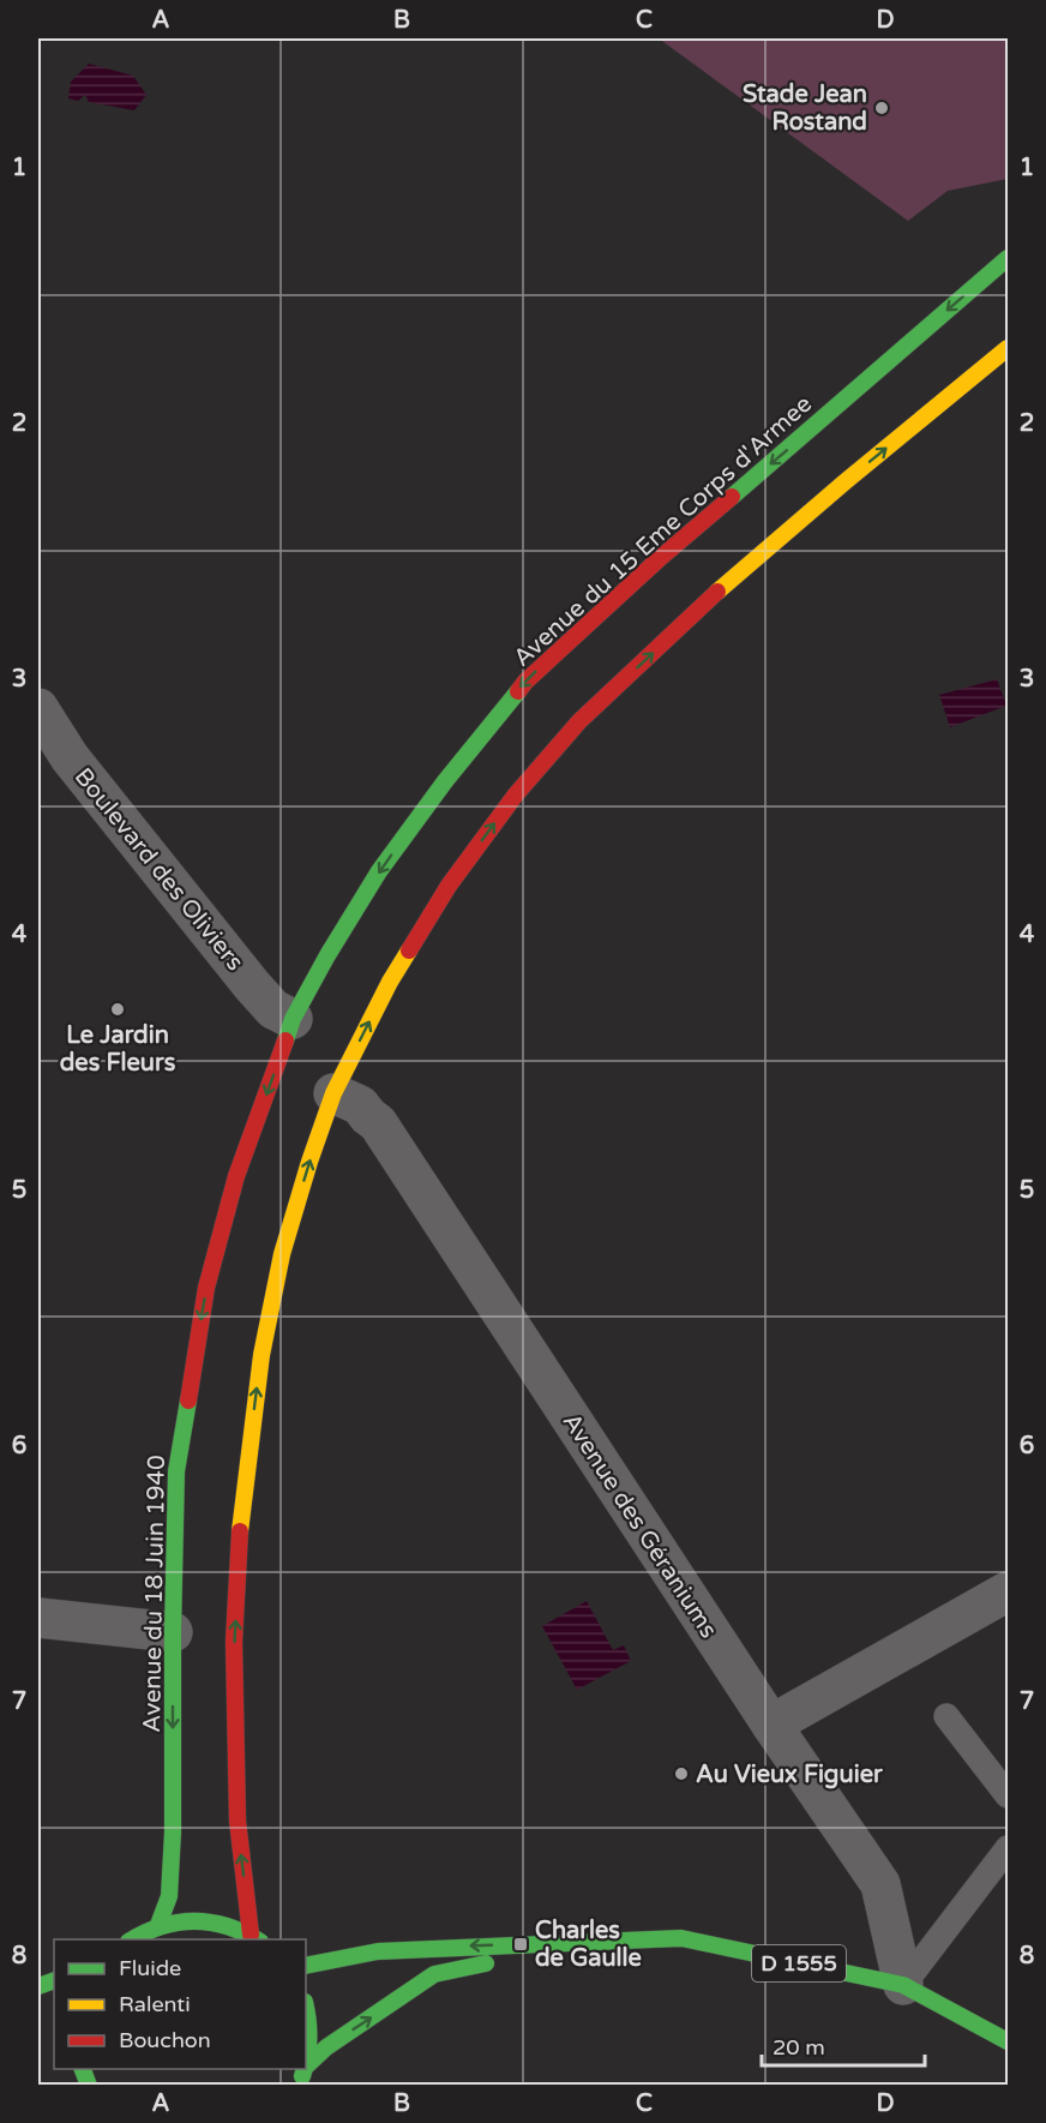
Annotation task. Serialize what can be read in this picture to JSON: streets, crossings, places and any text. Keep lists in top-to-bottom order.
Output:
{
  "streets": {
    "main road": ["Avenue du 15 Eme Corps d'Armee", "Avenue du 18 Juin 1940", "D 1555"],
    "street": ["Boulevard des Oliviers", "Avenue des Géraniums"]
  },
  "crossings": [
    ["Avenue du 15 Eme Corps d'Armee", "Boulevard des Oliviers"],
    ["Avenue du 15 Eme Corps d'Armee", "Avenue du 18 Juin 1940"],
    ["Boulevard des Oliviers", "Avenue du 18 Juin 1940"],
    ["Avenue des Géraniums", "D 1555"]
  ],
  "places": {
    "other": ["Stade Jean Rostand", "Le Jardin des Fleurs", "Au Vieux Figuier"],
    "transit": ["Charles de Gaulle"]
  },
  "legend": ["Fluide", "Ralenti", "Bouchon"],
  "scale_bar": "20 m",
  "grid": {
    "columns": [
      "A",
      "B",
      "C",
      "D"
    ],
    "rows": [
      "1",
      "2",
      "3",
      "4",
      "5",
      "6",
      "7",
      "8"
    ]
  }
}
